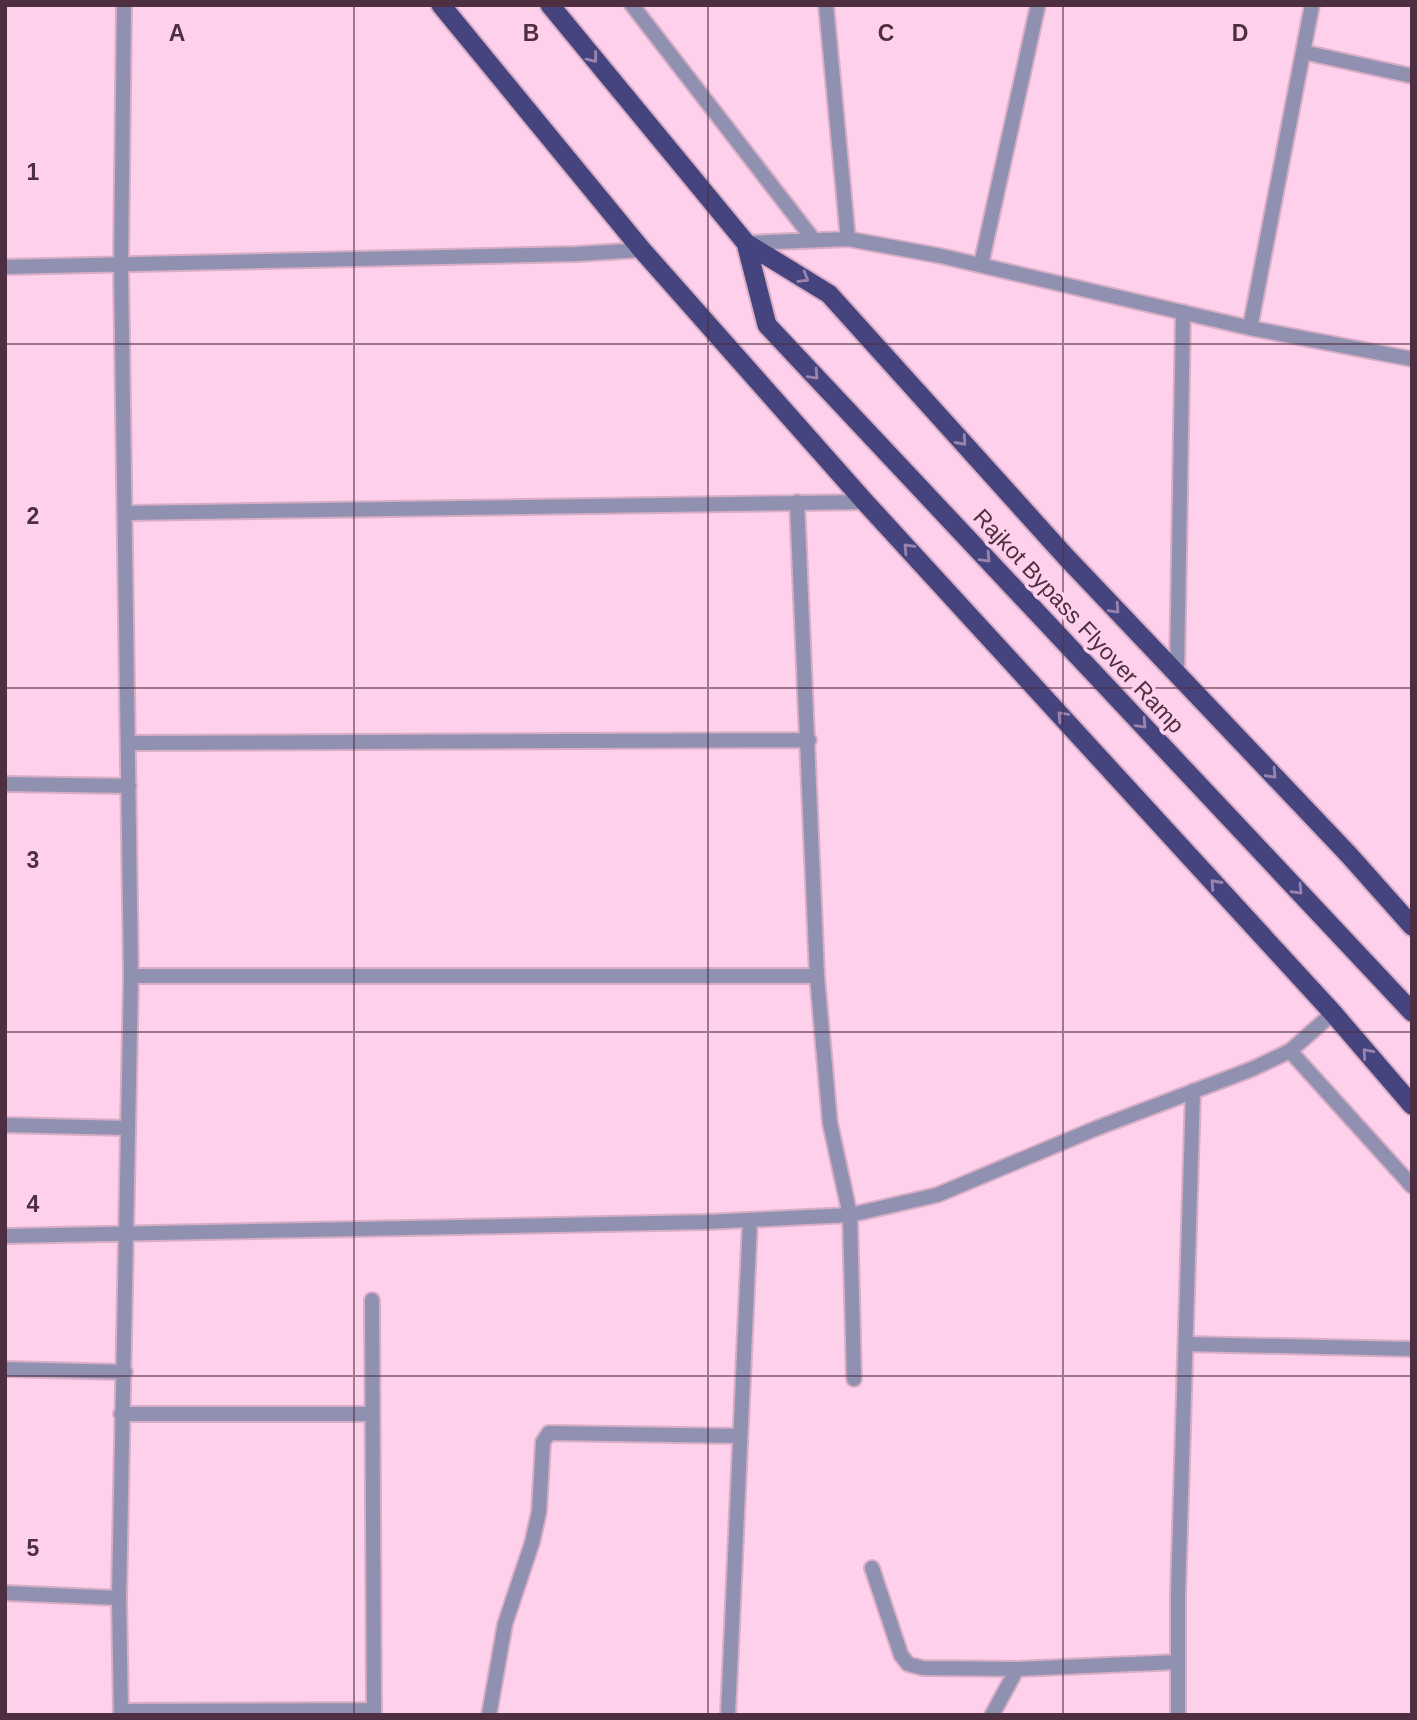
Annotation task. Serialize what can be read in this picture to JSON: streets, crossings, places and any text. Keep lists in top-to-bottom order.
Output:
{
  "streets": {
    "highway": ["Rajkot Bypass Flyover Ramp"]
  },
  "grid": {
    "columns": [
      "A",
      "B",
      "C",
      "D"
    ],
    "rows": [
      "1",
      "2",
      "3",
      "4",
      "5"
    ]
  }
}
